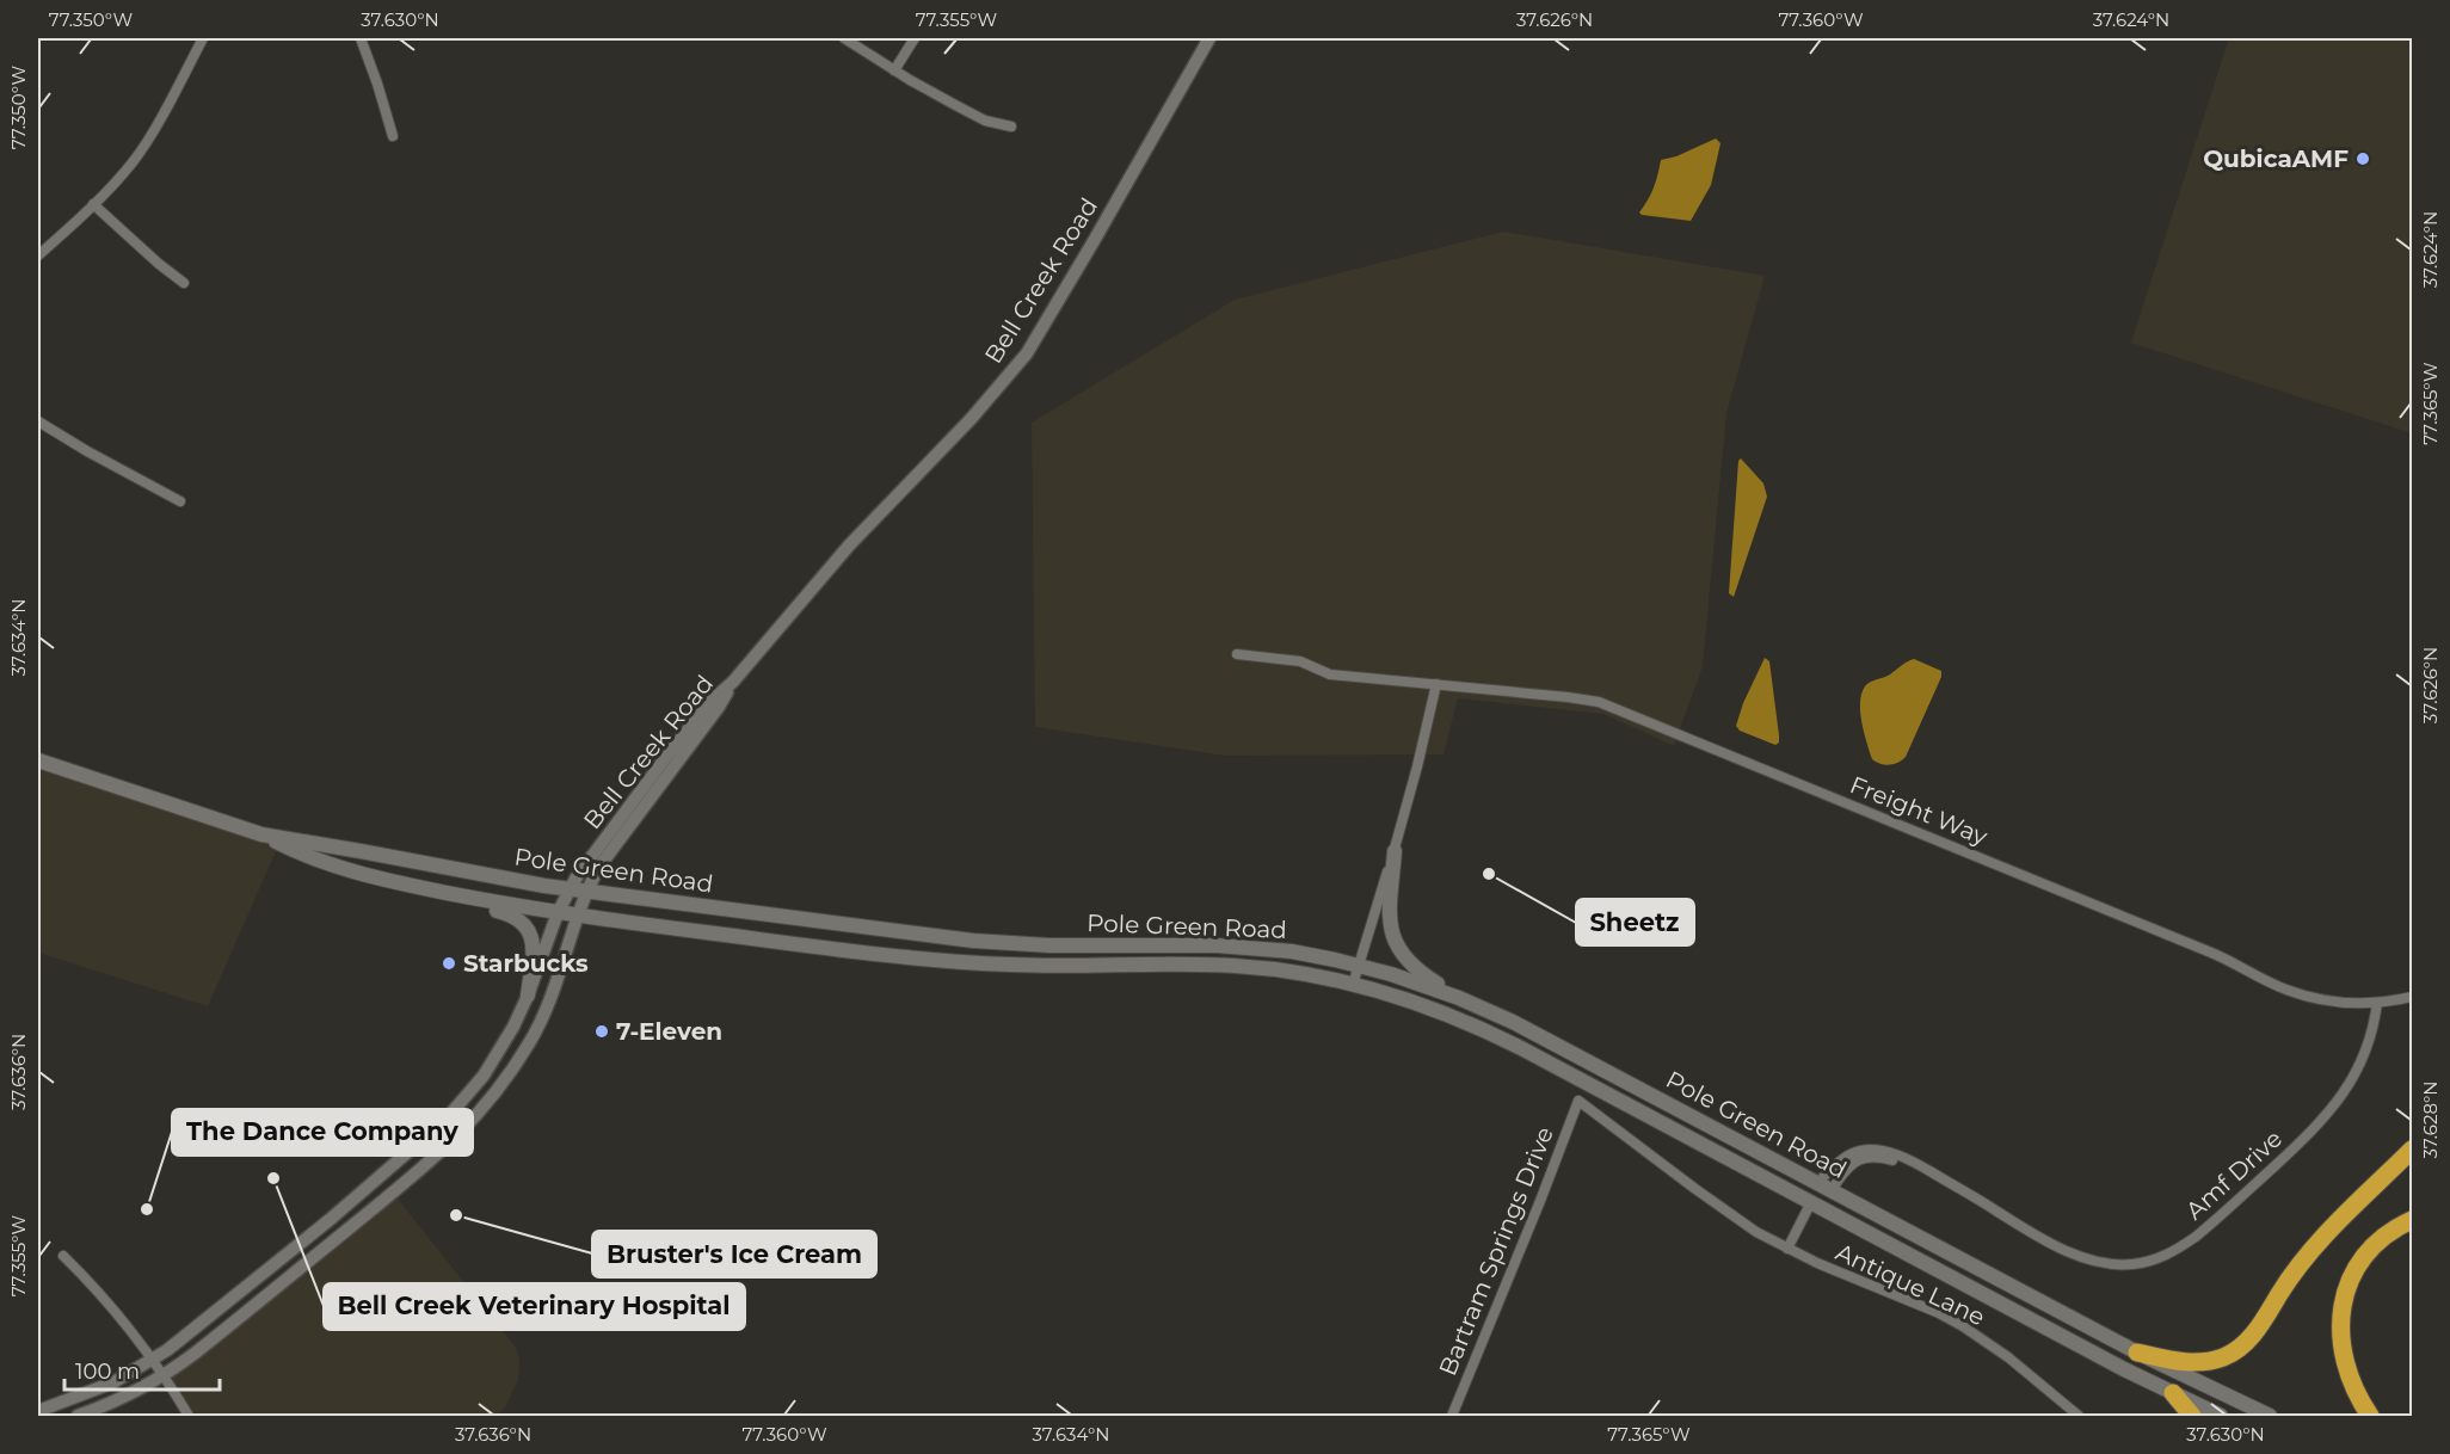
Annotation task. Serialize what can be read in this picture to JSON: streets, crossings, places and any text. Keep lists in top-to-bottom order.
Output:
{
  "streets": {
    "main road": ["Pole Green Road"],
    "street": [
      "Bell Creek Road",
      "Freight Way",
      "Amf Drive",
      "Bartram Springs Drive",
      "Antique Lane"
    ]
  },
  "crossings": [
    ["Bell Creek Road", "Pole Green Road"],
    ["Freight Way", "Amf Drive"],
    ["Pole Green Road", "Amf Drive"],
    ["Bartram Springs Drive", "Antique Lane"]
  ],
  "places": [
    "QubicaAMF",
    "Sheetz",
    "Starbucks",
    "7-Eleven",
    "Bell Creek Veterinary Hospital",
    "The Dance Company",
    "Bruster's Ice Cream"
  ],
  "scale_bar": "100 m",
  "coordinates": [
    "77.350°W",
    "37.630°N",
    "77.355°W",
    "37.626°N",
    "77.360°W",
    "37.624°N",
    "77.365°W",
    "37.634°N",
    "37.636°N",
    "37.628°N"
  ]
}
